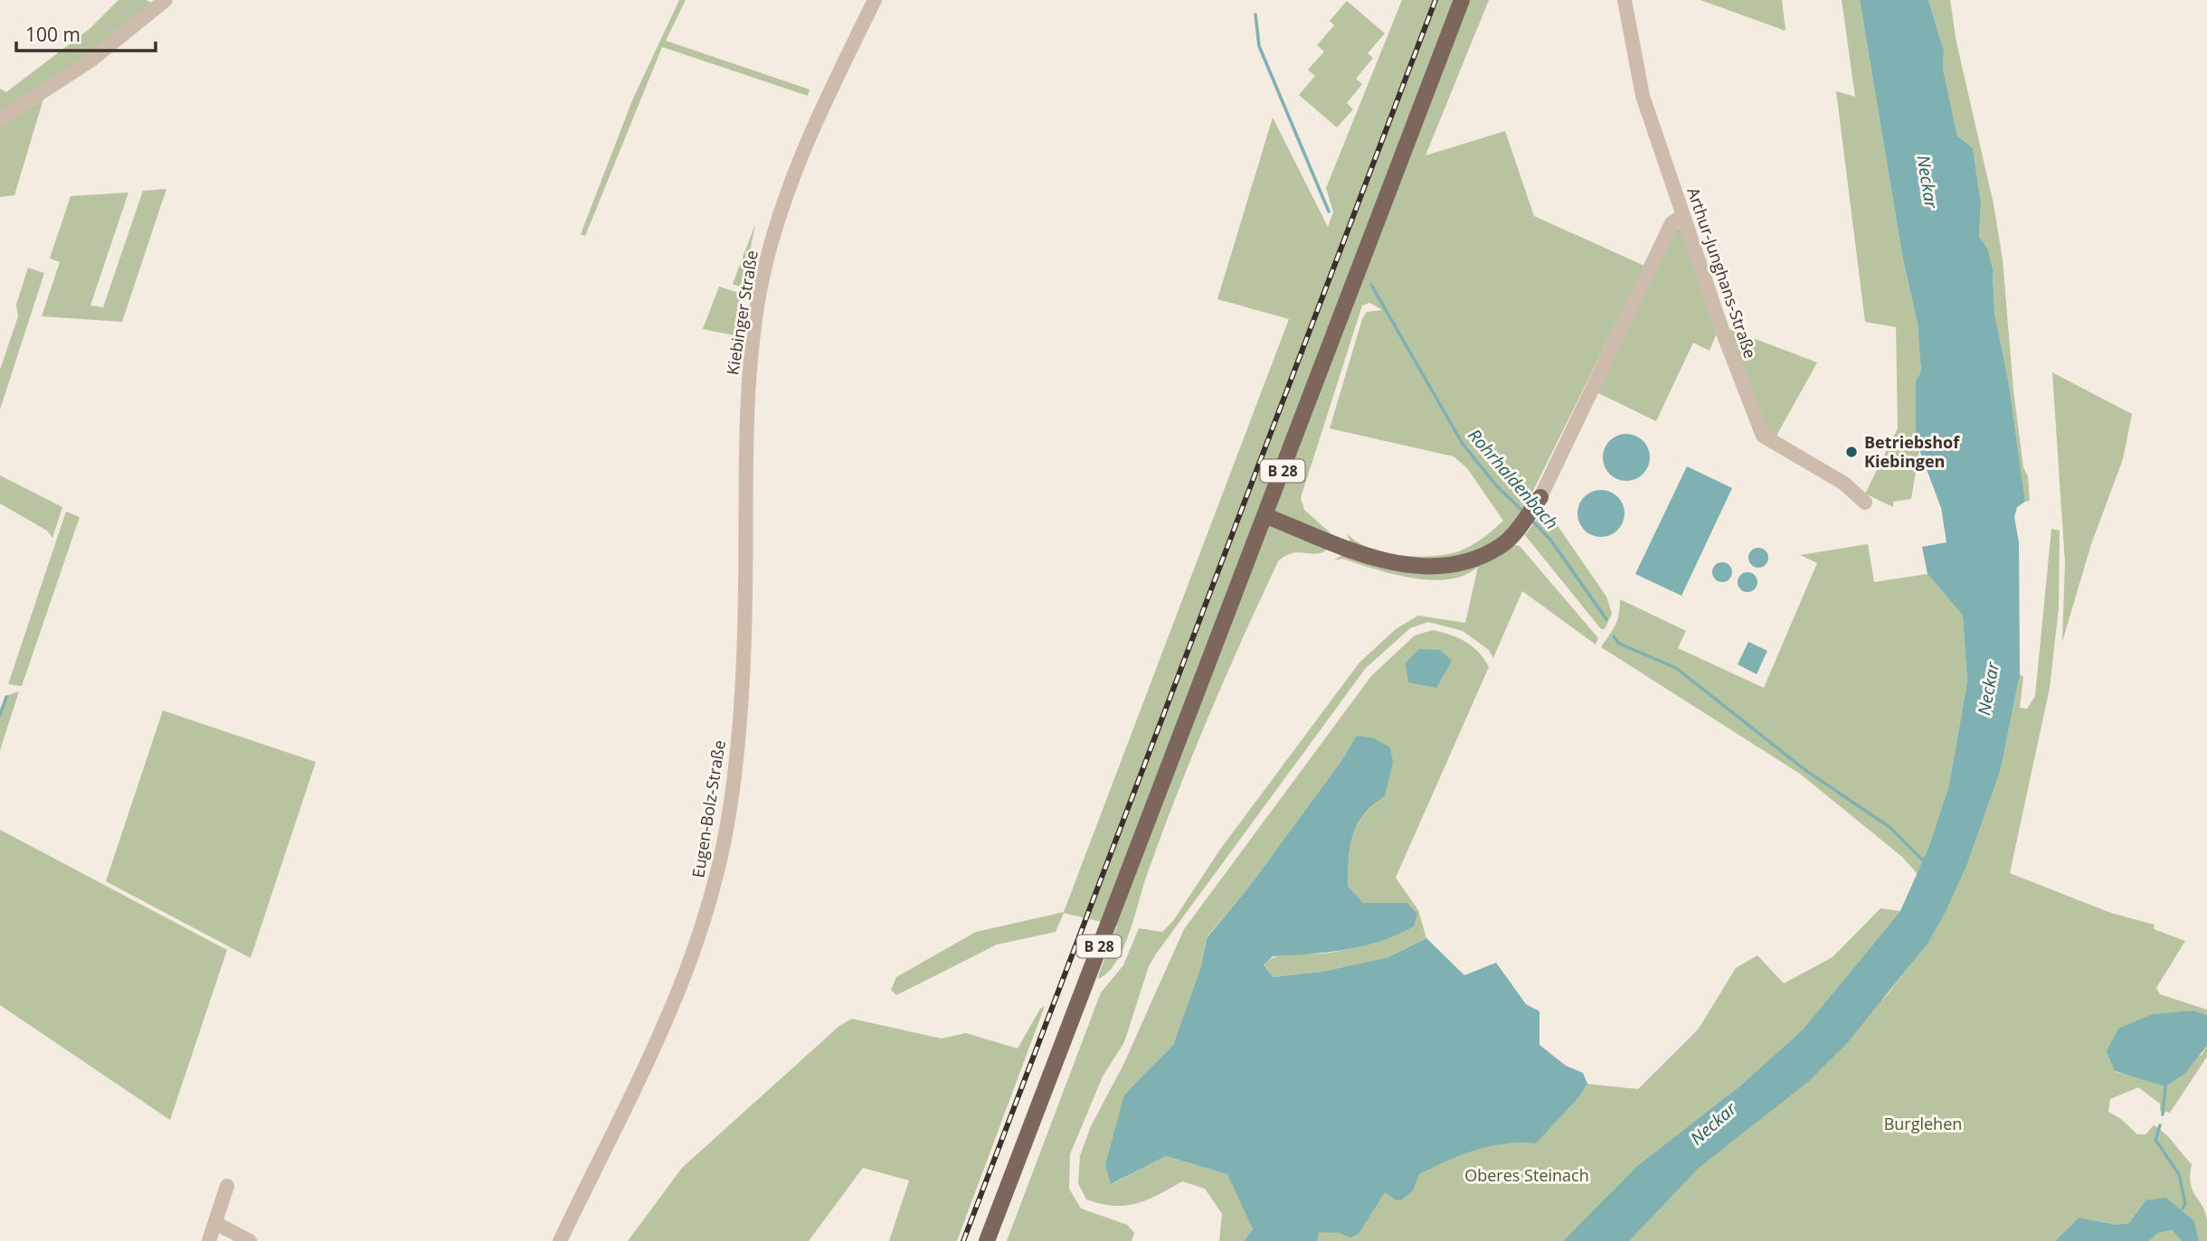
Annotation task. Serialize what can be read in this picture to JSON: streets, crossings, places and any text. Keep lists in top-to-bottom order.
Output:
{
  "streets": {
    "main road": ["B 28"],
    "street": ["Arthur-Junghans-Straße", "Kiebinger Straße", "Eugen-Bolz-Straße"]
  },
  "crossings": [
    ["Kiebinger Straße", "Eugen-Bolz-Straße"]
  ],
  "water": ["Neckar", "Rohrhaldenbach"],
  "parks": ["Burglehen", "Oberes Steinach"],
  "places": ["Betriebshof Kiebingen"],
  "scale_bar": "100 m"
}
